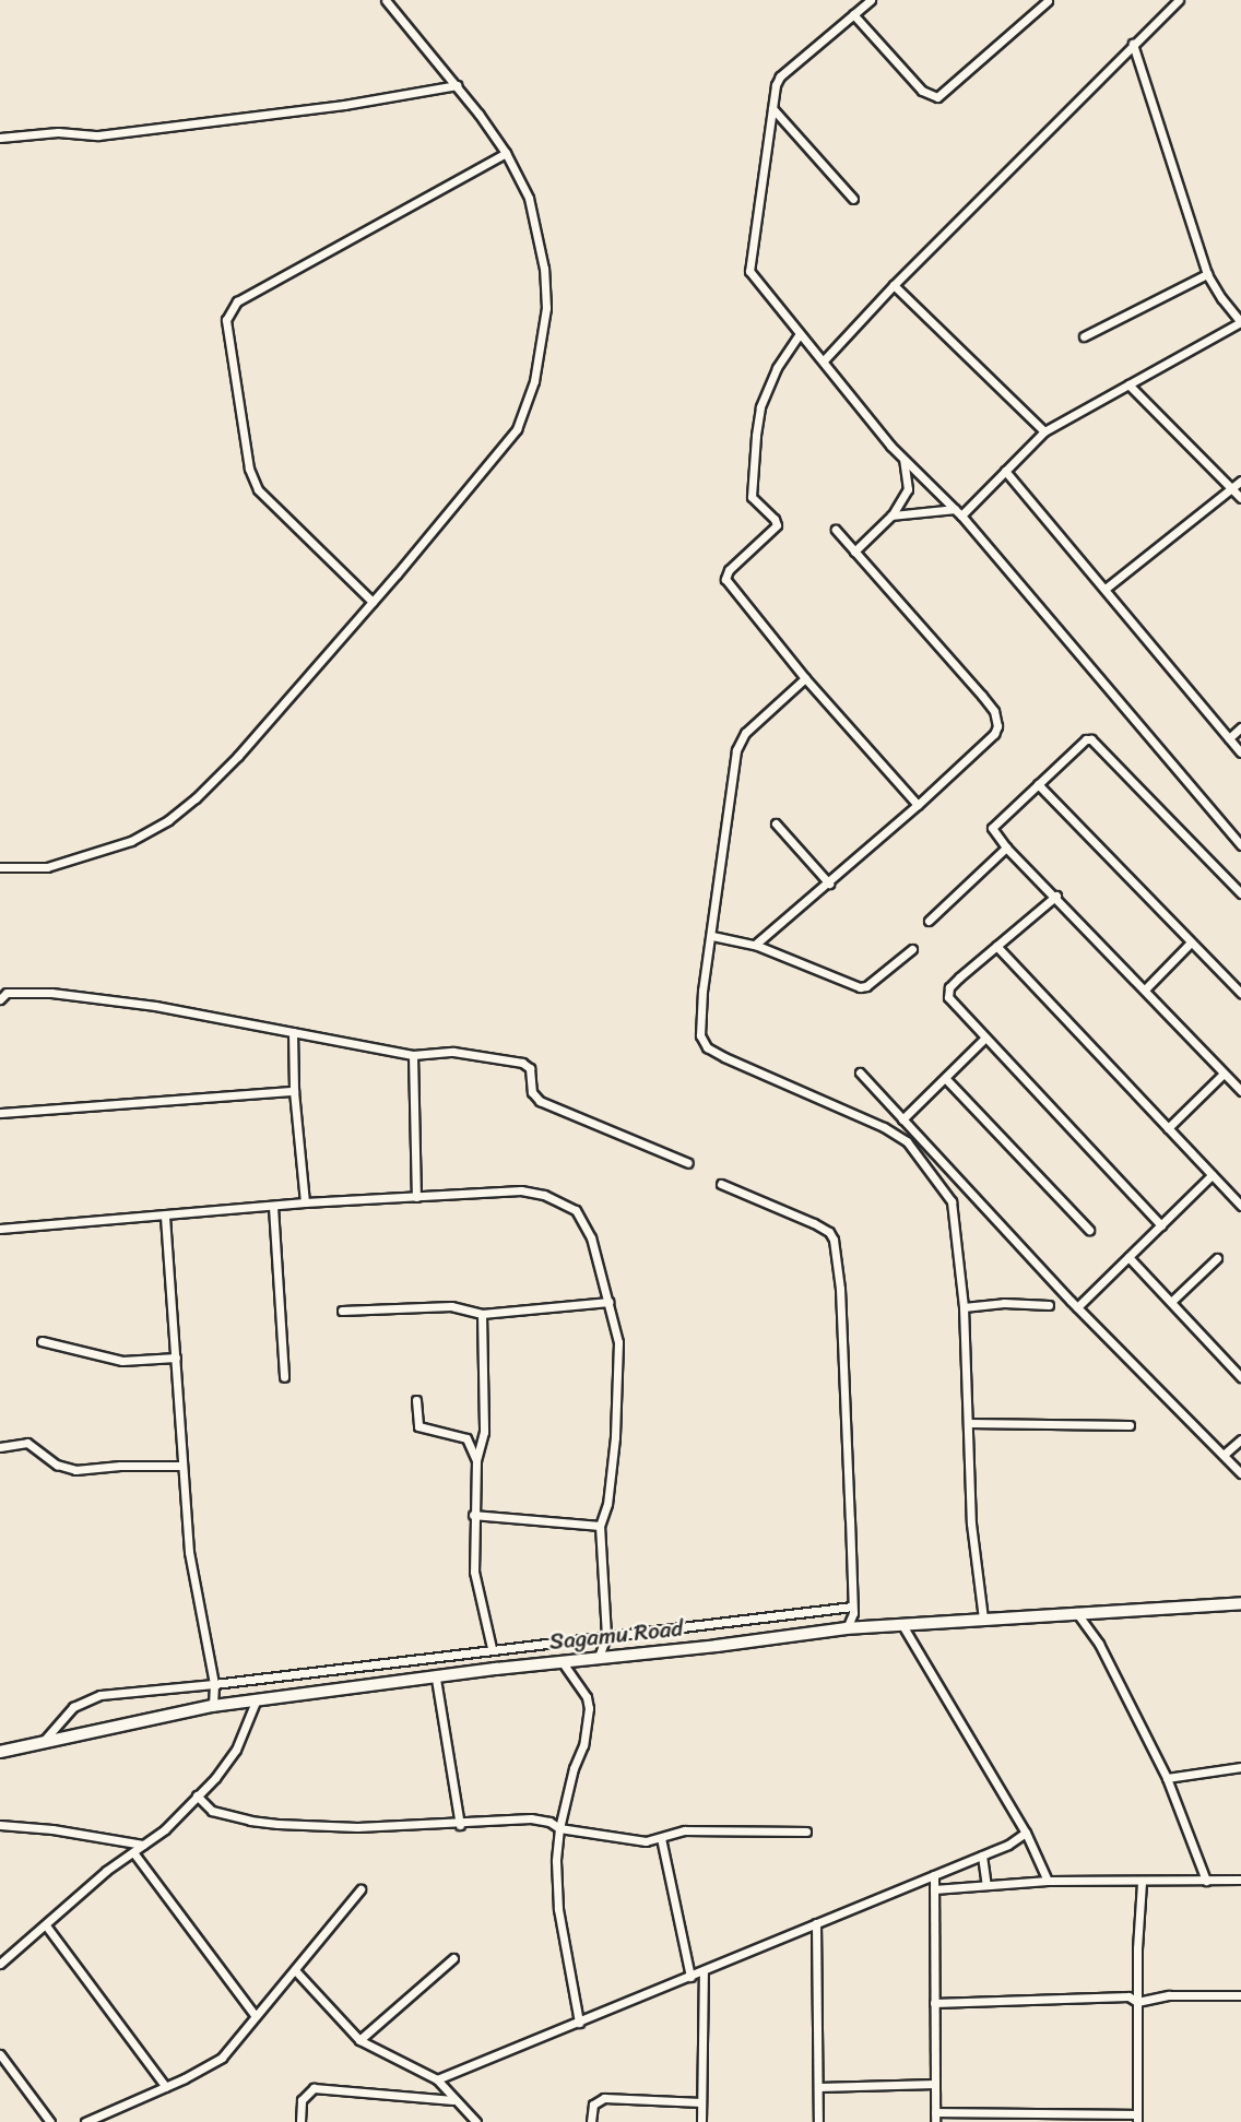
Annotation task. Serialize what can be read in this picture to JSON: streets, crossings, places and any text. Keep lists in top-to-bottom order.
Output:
{
  "streets": {
    "highway": ["Sagamu Road"]
  }
}
